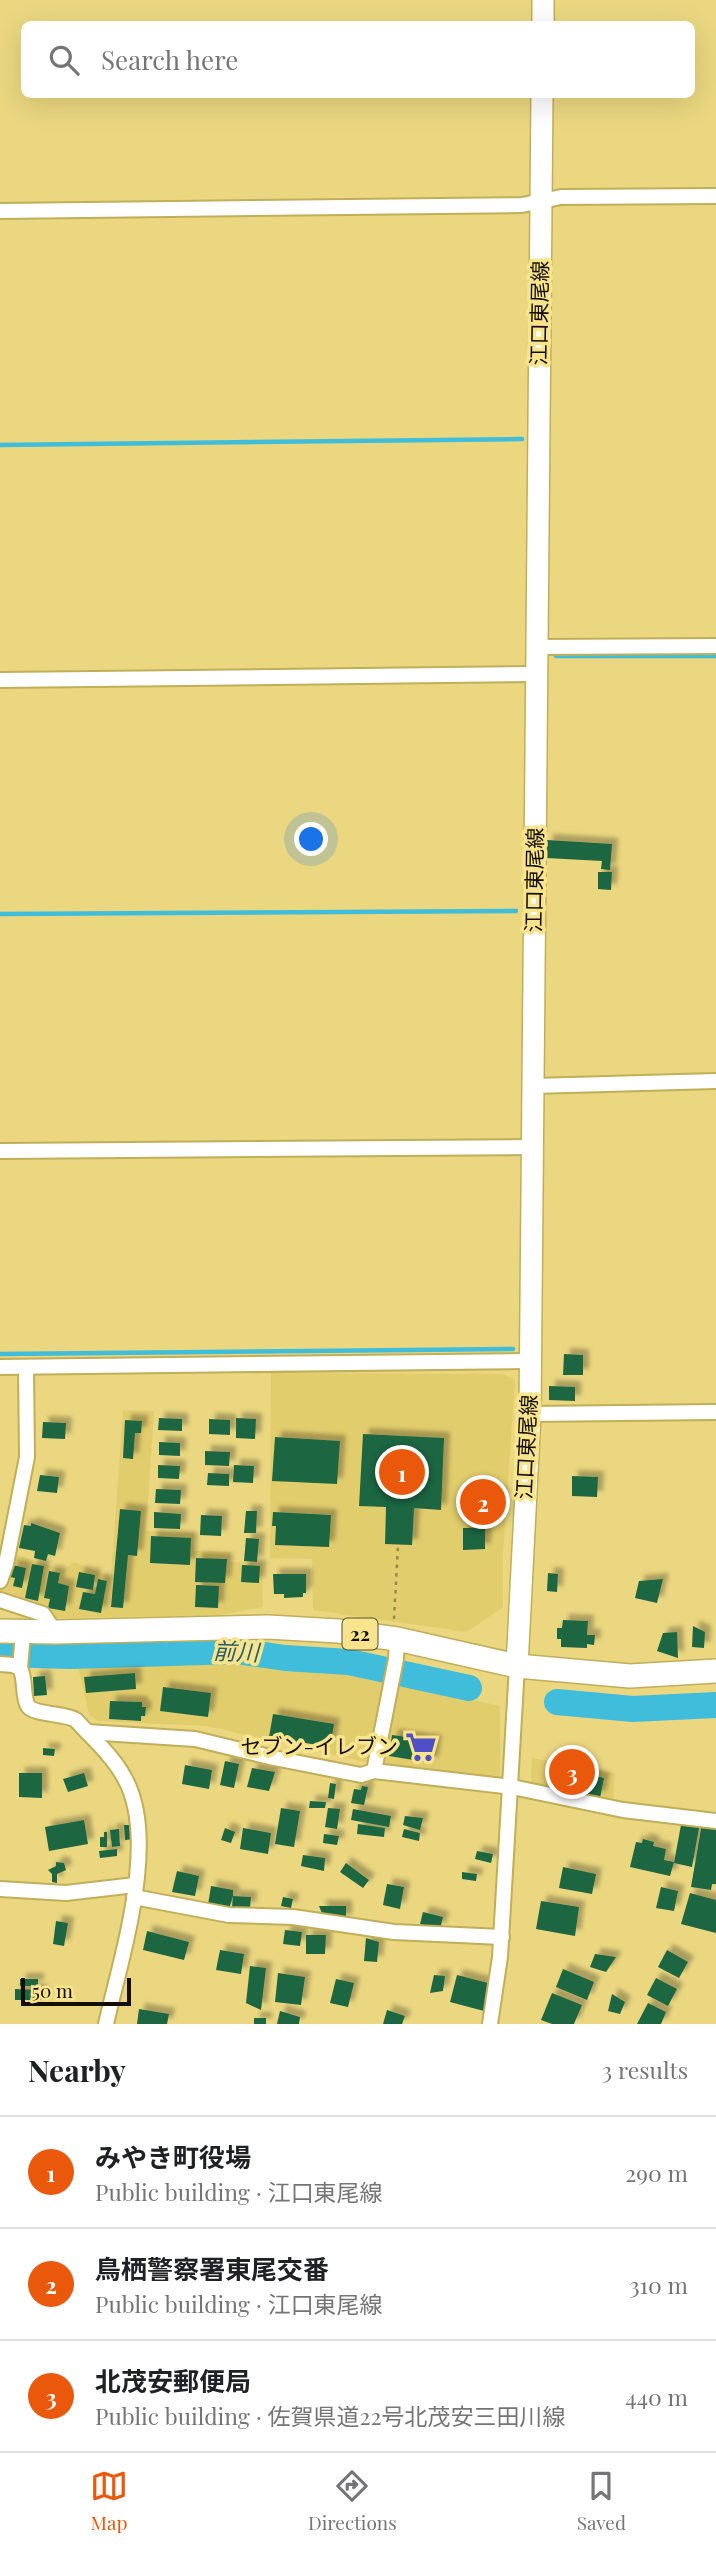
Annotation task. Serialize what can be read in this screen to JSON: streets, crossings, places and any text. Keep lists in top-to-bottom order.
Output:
{
  "streets": {
    "main road": ["江口東尾線", "22"]
  },
  "crossings": [
    ["江口東尾線", "22"]
  ],
  "water": ["前川"],
  "places": {
    "supermarket": ["セブン-イレブン"]
  },
  "scale_bar": "50 m",
  "page": {
    "search": "Search here",
    "pins": ["1", "2", "3"],
    "scale": "50 m",
    "heading": ["Nearby", "3 results"],
    "list": [
      {
        "mark": "1",
        "name": "みやき町役場",
        "note": "Public building · 江口東尾線",
        "value": "290 m"
      },
      {
        "mark": "2",
        "name": "鳥栖警察署東尾交番",
        "note": "Public building · 江口東尾線",
        "value": "310 m"
      },
      {
        "mark": "3",
        "name": "北茂安郵便局",
        "note": "Public building · 佐賀県道22号北茂安三田川線",
        "value": "440 m"
      }
    ],
    "nav": ["Map", "Directions", "Saved"]
  }
}
